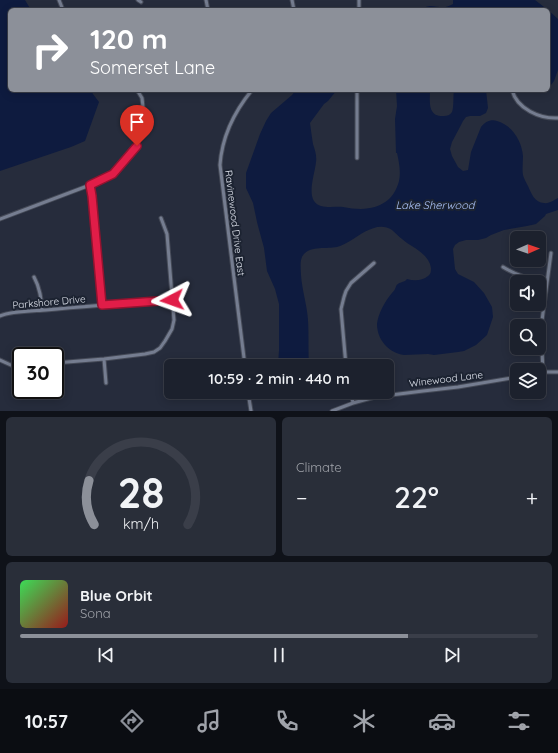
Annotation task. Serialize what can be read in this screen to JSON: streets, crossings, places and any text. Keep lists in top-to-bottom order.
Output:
{
  "streets": {
    "street": ["Ravinewood Drive East", "Parkshore Drive", "Winewood Lane"]
  },
  "water": ["Lake Sherwood"],
  "north": "right",
  "page": {
    "turn": ["120 m", "Somerset Lane"],
    "limit": "30",
    "trip": "10:59 · 2 min · 440 m",
    "tile": "Climate",
    "heat": ["−", "22°", "+"],
    "song": ["Blue Orbit", "Sona"],
    "tabs": "10:57",
    "gauge": ["28", "km/h"]
  }
}
